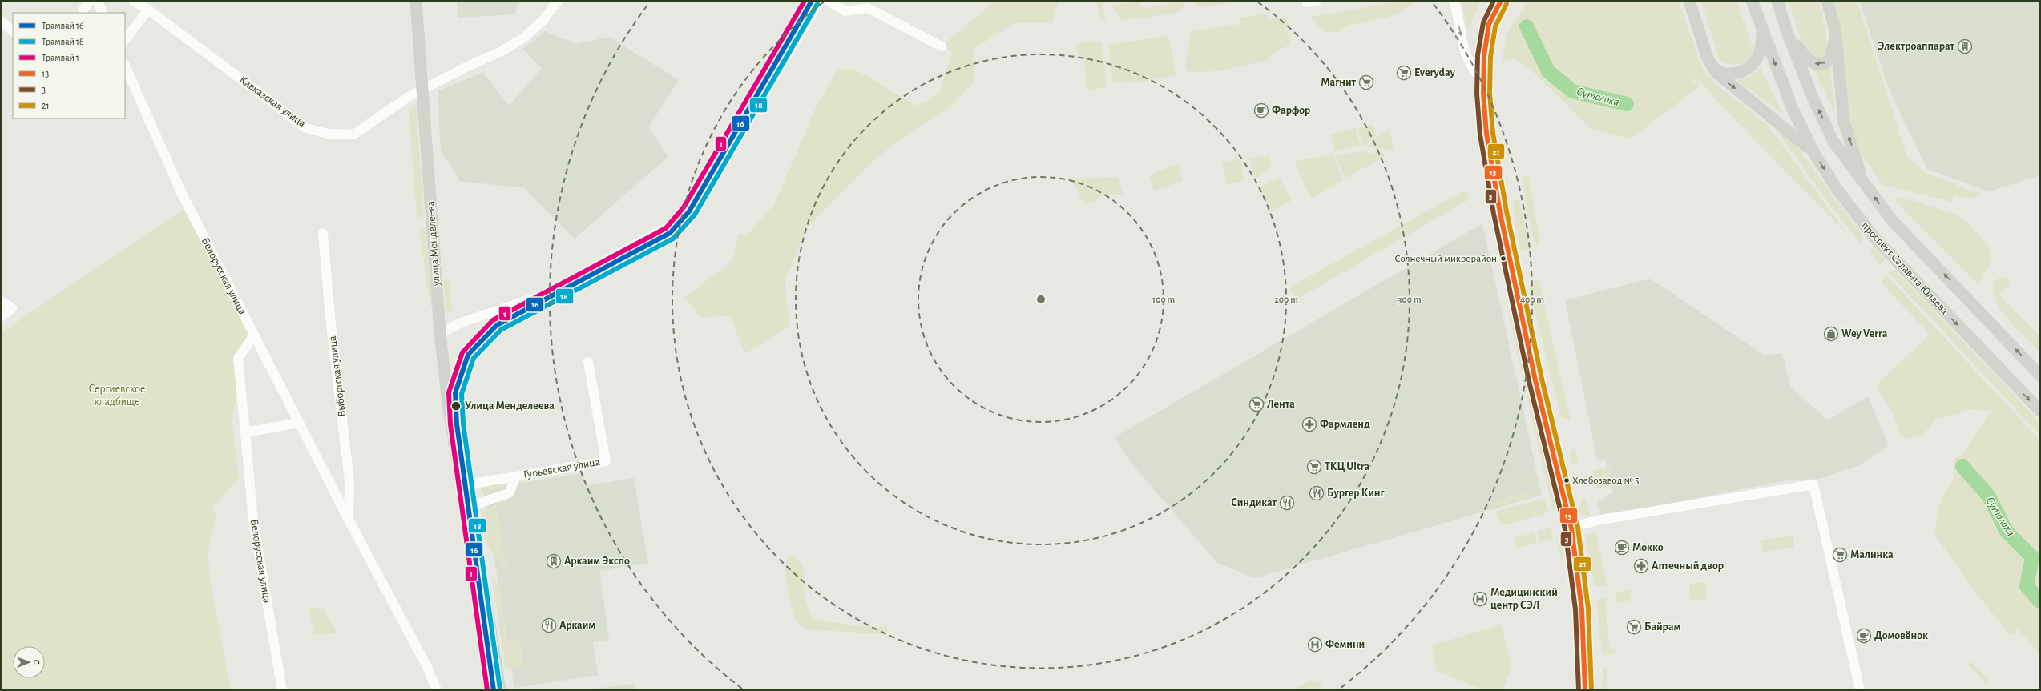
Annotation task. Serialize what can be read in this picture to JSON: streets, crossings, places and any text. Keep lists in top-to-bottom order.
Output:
{
  "streets": {
    "main road": ["улица Менделеева", "проспект Салавата Юлаева"],
    "street": [
      "Кавказская улица",
      "Белорусская улица",
      "Выборгская улица",
      "Гурьевская улица"
    ]
  },
  "crossings": [
    ["Кавказская улица", "улица Менделеева"],
    ["улица Менделеева", "Гурьевская улица"],
    ["Белорусская улица", "Выборгская улица"]
  ],
  "water": ["Сутолока"],
  "parks": ["Сергиевское кладбище"],
  "places": {
    "building": ["Электроаппарат", "Аркаим Экспо"],
    "supermarket": [
      "Everyday",
      "Магнит",
      "Лента",
      "ТКЦ Ultra",
      "Малинка",
      "Байрам"
    ],
    "cafe": ["Фарфор", "Мокко", "Домовёнок"],
    "other": ["Солнечный микрорайон", "Улица Менделеева", "Хлебозавод № 5"],
    "shop": ["Wey Verra"],
    "pharmacy": ["Фармленд", "Аптечный двор"],
    "restaurant": ["Бургер Кинг", "Синдикат", "Аркаим"],
    "hospital": ["Медицинский центр СЭЛ", "Фемини"]
  },
  "lines": [
    "tram line 16",
    "tram line 1",
    "transit line 13",
    "transit line 3",
    "tram line 18",
    "transit line 21"
  ],
  "legend": [
    "Трамвай 16",
    "Трамвай 18",
    "Трамвай 1",
    "13",
    "3",
    "21"
  ],
  "north": "right",
  "rings": [
    "100 m",
    "200 m",
    "300 m",
    "400 m"
  ]
}
